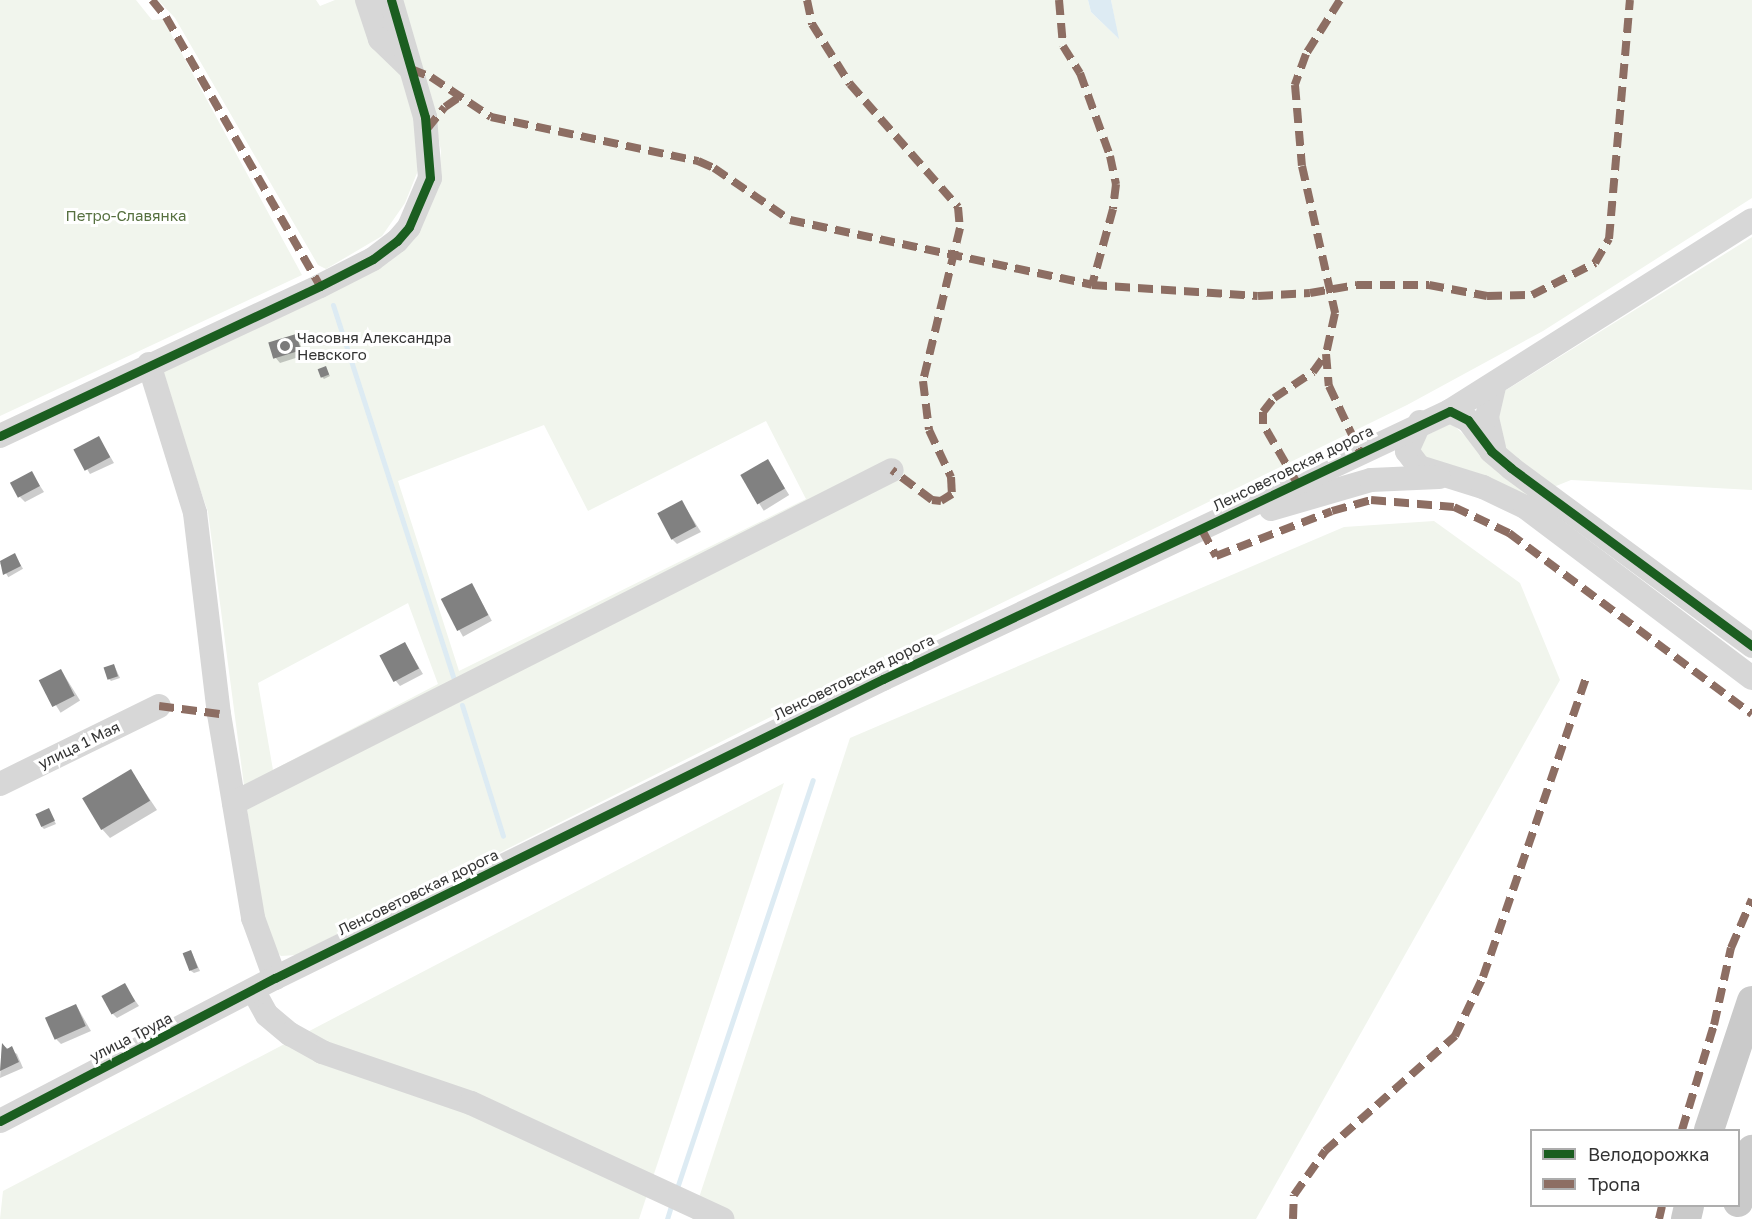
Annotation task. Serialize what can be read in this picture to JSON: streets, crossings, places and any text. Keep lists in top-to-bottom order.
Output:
{
  "streets": {
    "street": ["Ленсоветовская дорога", "улица 1 Мая", "улица Труда"]
  },
  "crossings": [
    ["Ленсоветовская дорога", "улица Труда"]
  ],
  "parks": ["Петро-Славянка"],
  "places": ["Часовня Александра Невского"],
  "legend": ["Велодорожка", "Тропа"]
}
